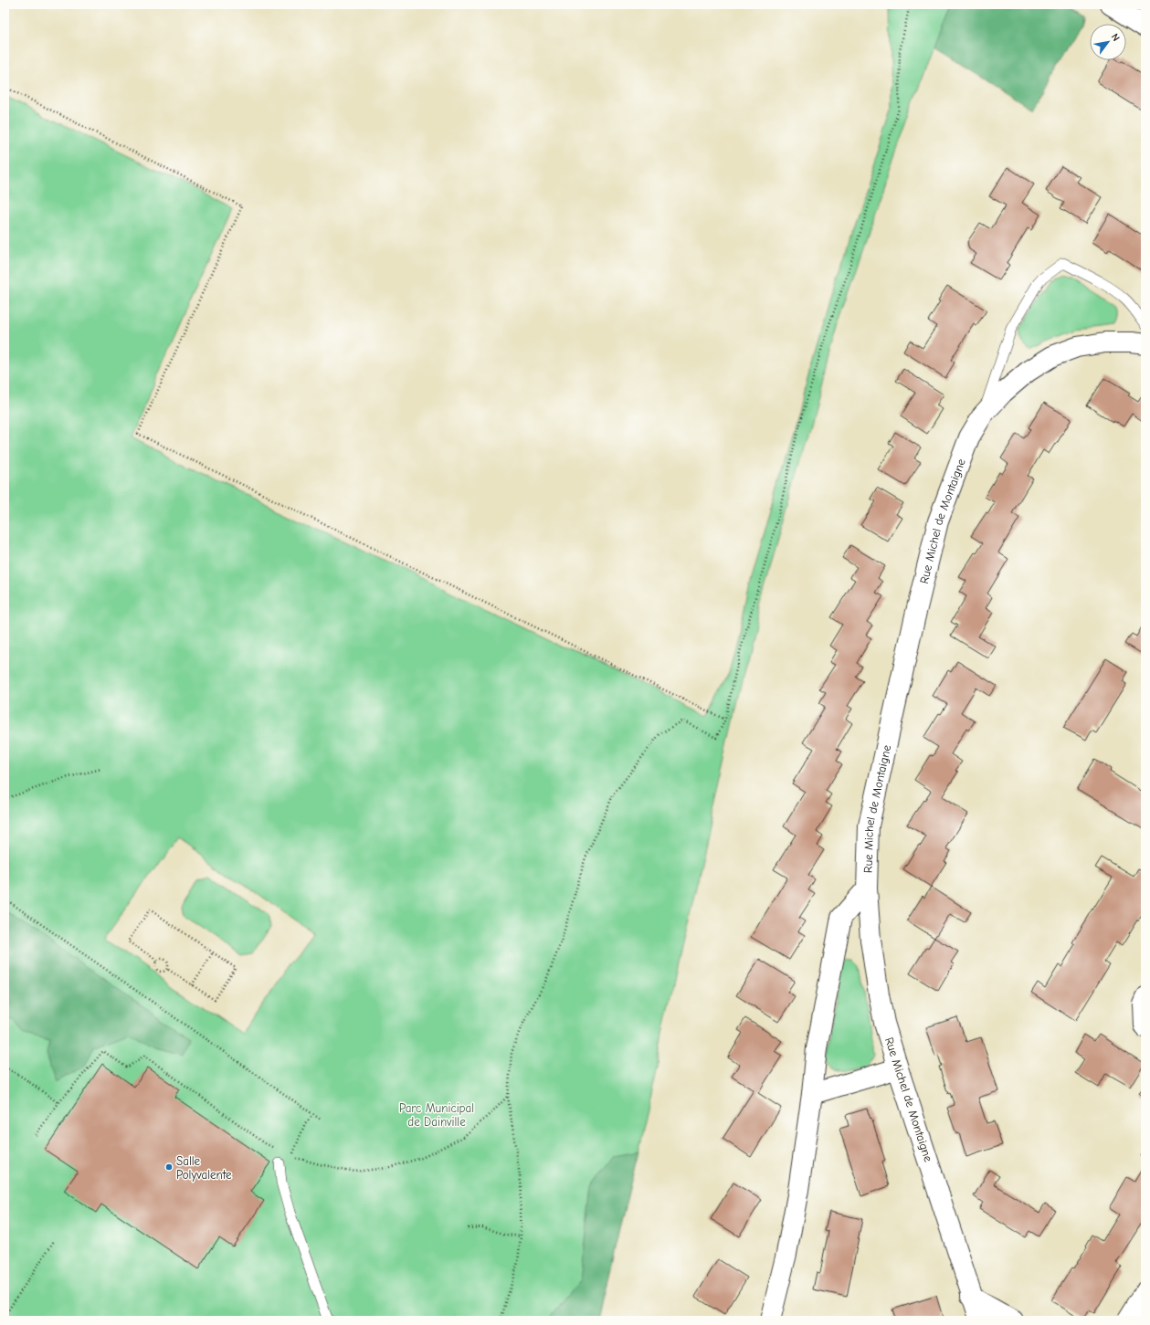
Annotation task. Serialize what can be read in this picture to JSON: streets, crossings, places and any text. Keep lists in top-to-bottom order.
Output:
{
  "streets": {
    "street": ["Rue Michel de Montaigne"]
  },
  "parks": ["Parc Municipal de Dainville"],
  "places": ["Salle Polyvalente"],
  "north": "top right"
}
